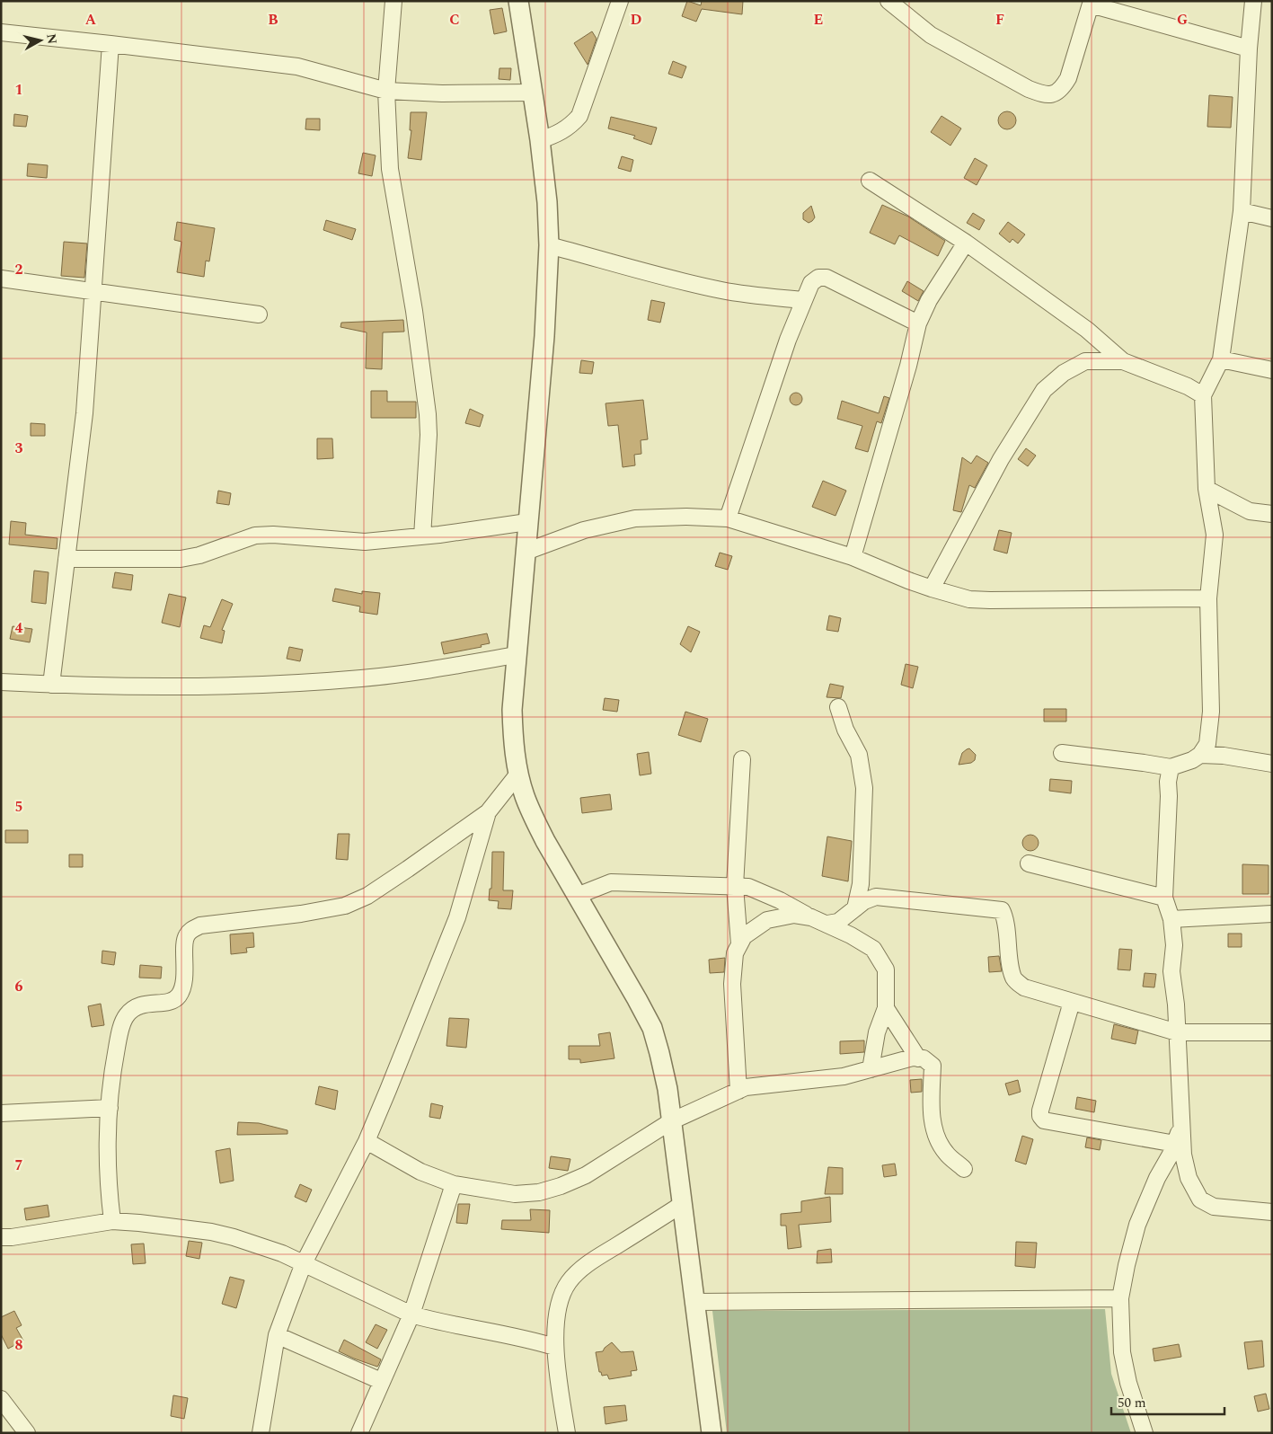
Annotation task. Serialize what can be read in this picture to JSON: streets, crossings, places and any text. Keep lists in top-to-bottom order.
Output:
{
  "scale_bar": "50 m",
  "north": "right",
  "grid": {
    "columns": [
      "A",
      "B",
      "C",
      "D",
      "E",
      "F",
      "G"
    ],
    "rows": [
      "1",
      "2",
      "3",
      "4",
      "5",
      "6",
      "7",
      "8"
    ]
  }
}
